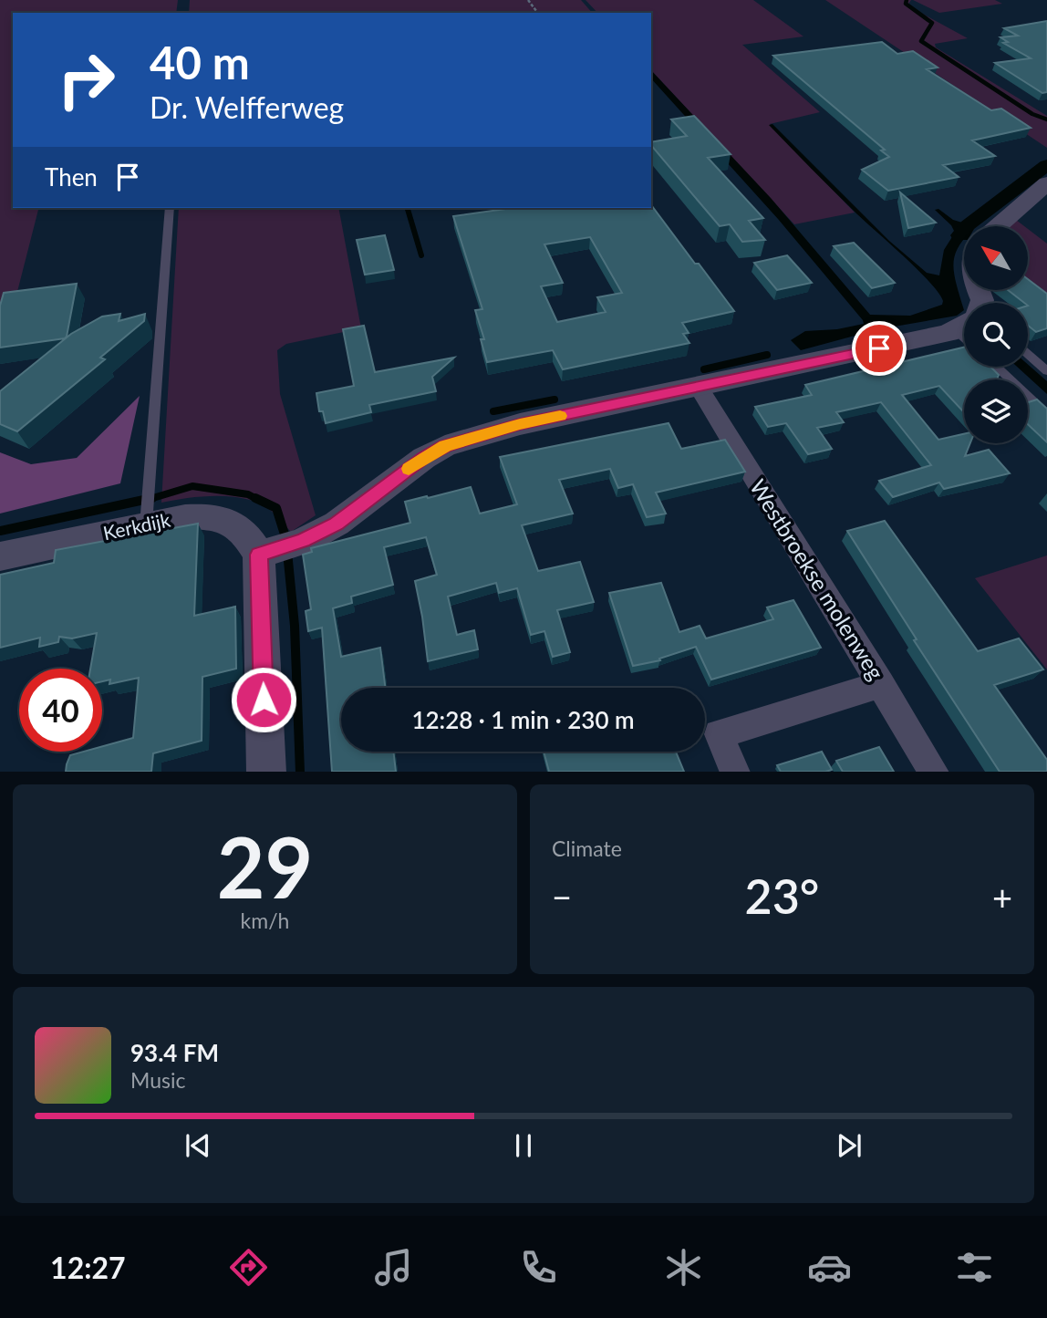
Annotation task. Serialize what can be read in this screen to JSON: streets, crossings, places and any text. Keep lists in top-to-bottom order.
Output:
{
  "streets": {
    "street": ["Kerkdijk", "Westbroekse molenweg"]
  },
  "north": "top left",
  "page": {
    "turn": ["40 m", "Dr. Welfferweg"],
    "then": "Then",
    "limit": "40",
    "trip": "12:28 · 1 min · 230 m",
    "tile": [
      ["29", "km/h"],
      "Climate"
    ],
    "heat": ["−", "23°", "+"],
    "song": ["93.4 FM", "Music"],
    "tabs": "12:27"
  }
}
